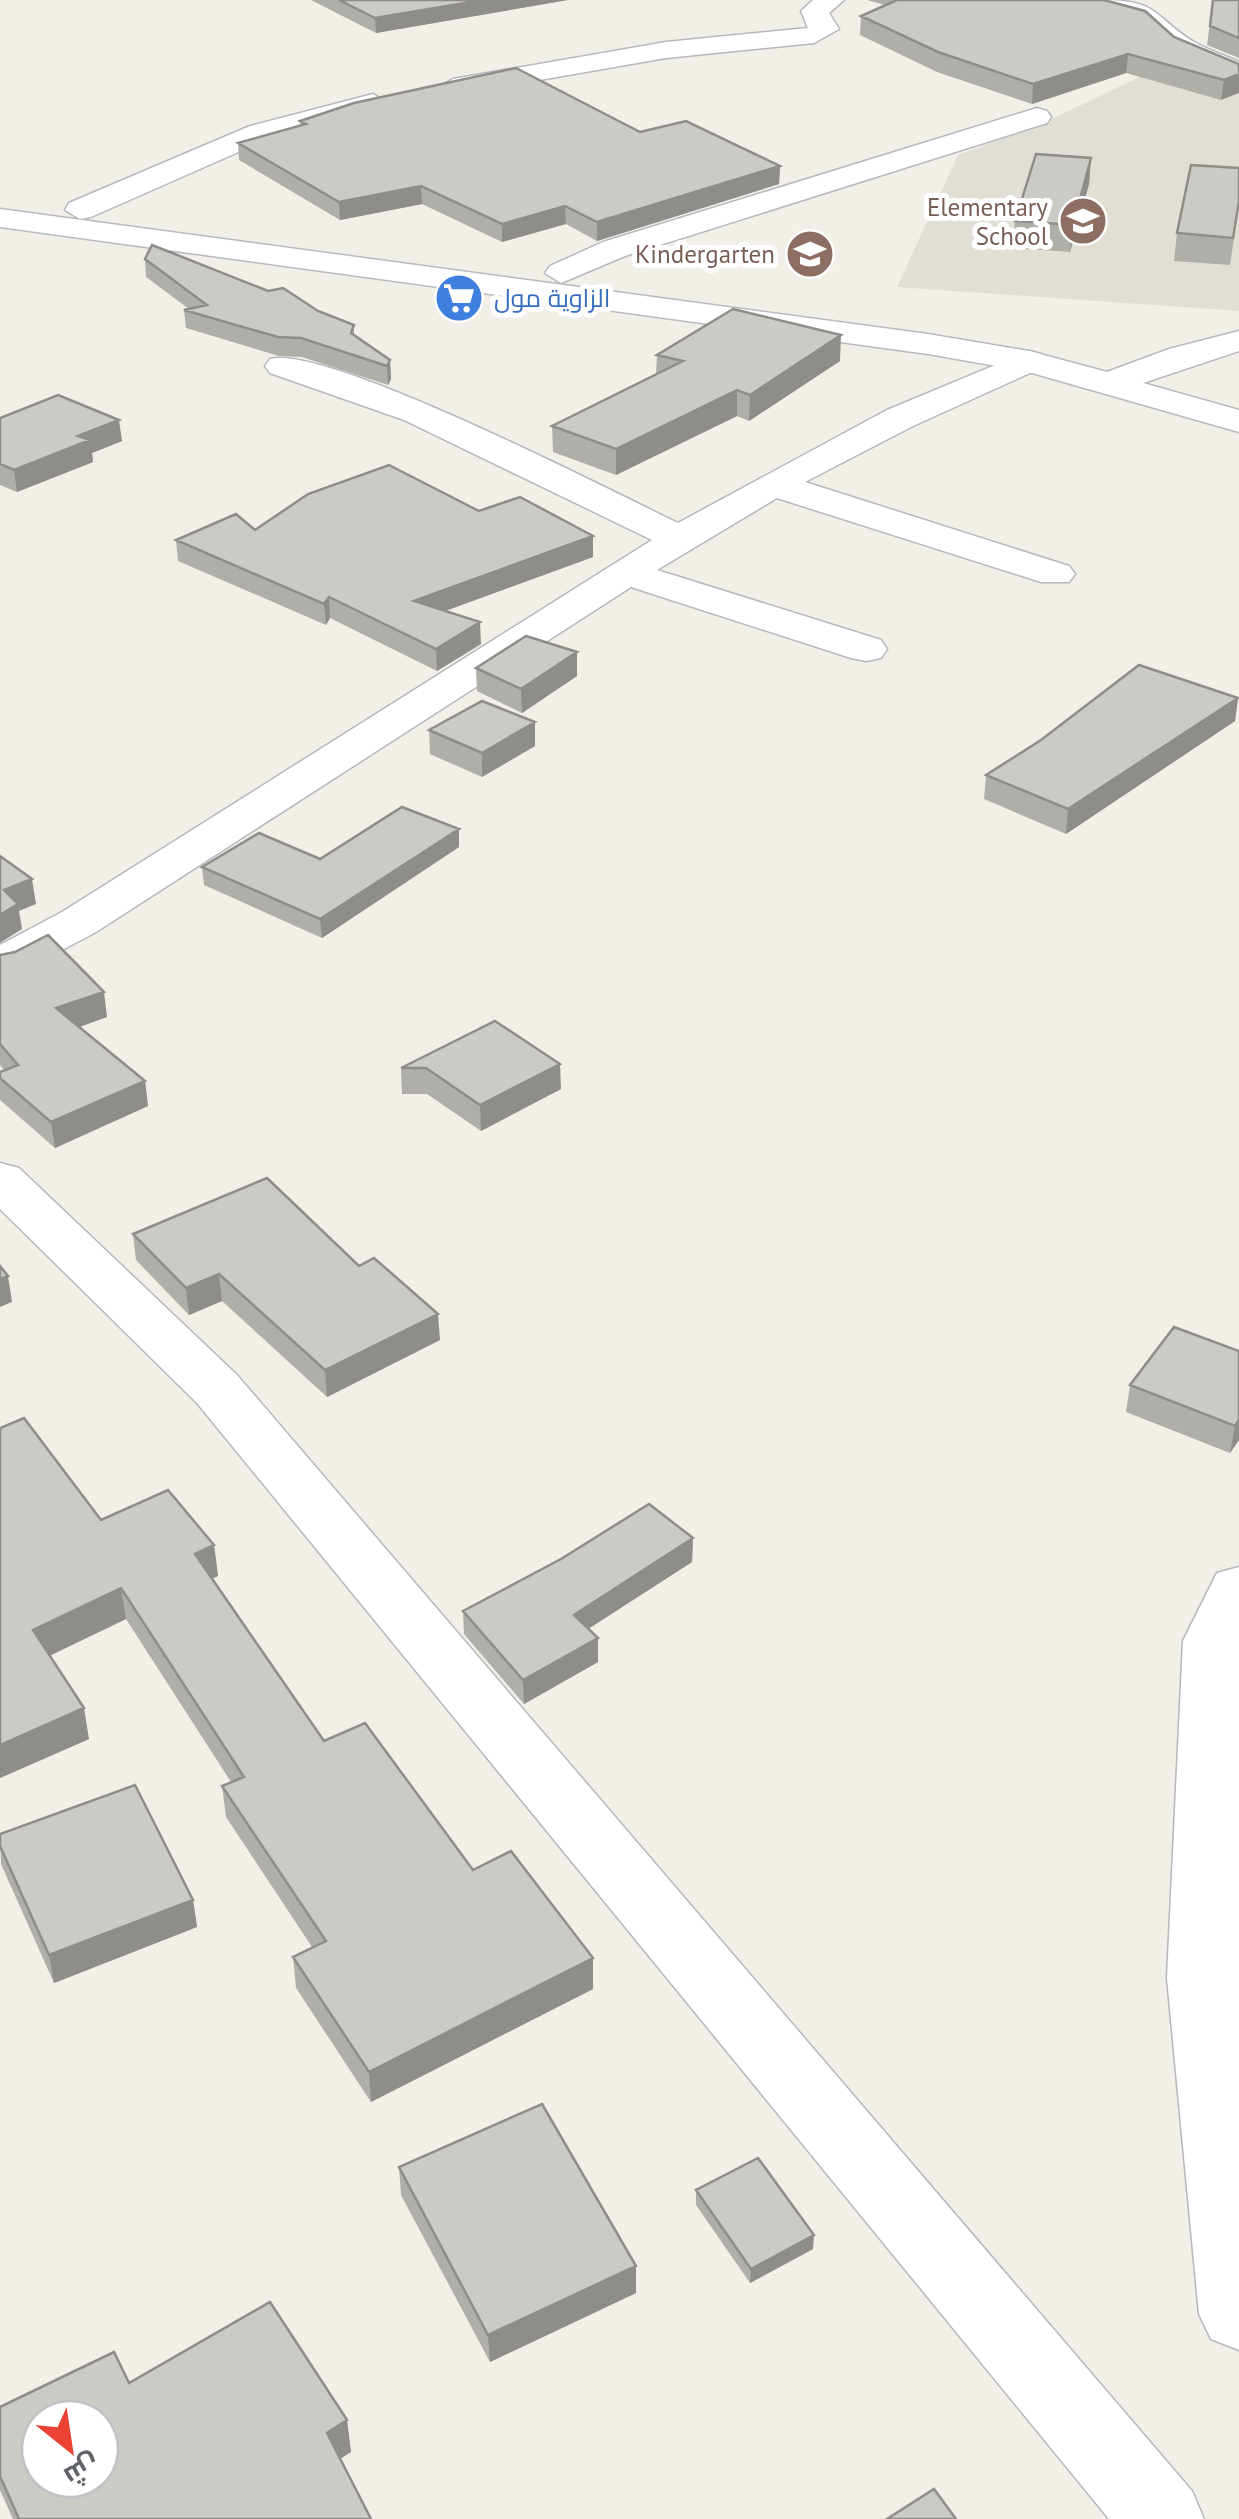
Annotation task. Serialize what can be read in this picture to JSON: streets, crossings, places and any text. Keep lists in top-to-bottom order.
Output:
{
  "places": {
    "school or university": ["Elementary School", "Kindergarten"],
    "supermarket": ["الزاوية مول"]
  },
  "north": "bottom right"
}
